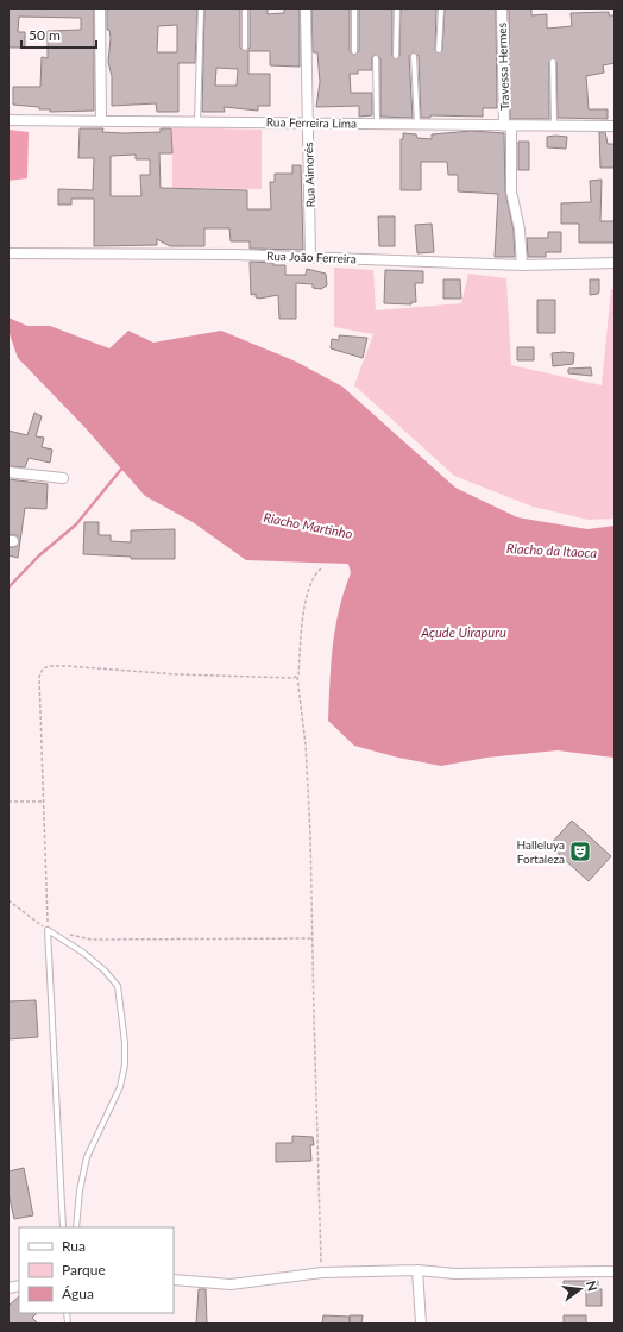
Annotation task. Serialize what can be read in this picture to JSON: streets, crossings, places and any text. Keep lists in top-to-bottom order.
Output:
{
  "streets": {
    "street": [
      "Travessa Hermes",
      "Rua Ferreira Lima",
      "Rua Aimorés",
      "Rua João Ferreira"
    ]
  },
  "crossings": [
    ["Travessa Hermes", "Rua Ferreira Lima"],
    ["Travessa Hermes", "Rua João Ferreira"],
    ["Rua Ferreira Lima", "Rua Aimorés"],
    ["Rua Aimorés", "Rua João Ferreira"]
  ],
  "water": ["Riacho Martinho", "Riacho da Itaoca", "Açude Uirapuru"],
  "places": {
    "theatre": ["Halleluya Fortaleza"]
  },
  "legend": ["Rua", "Parque", "Água"],
  "scale_bar": "50 m",
  "north": "right"
}
